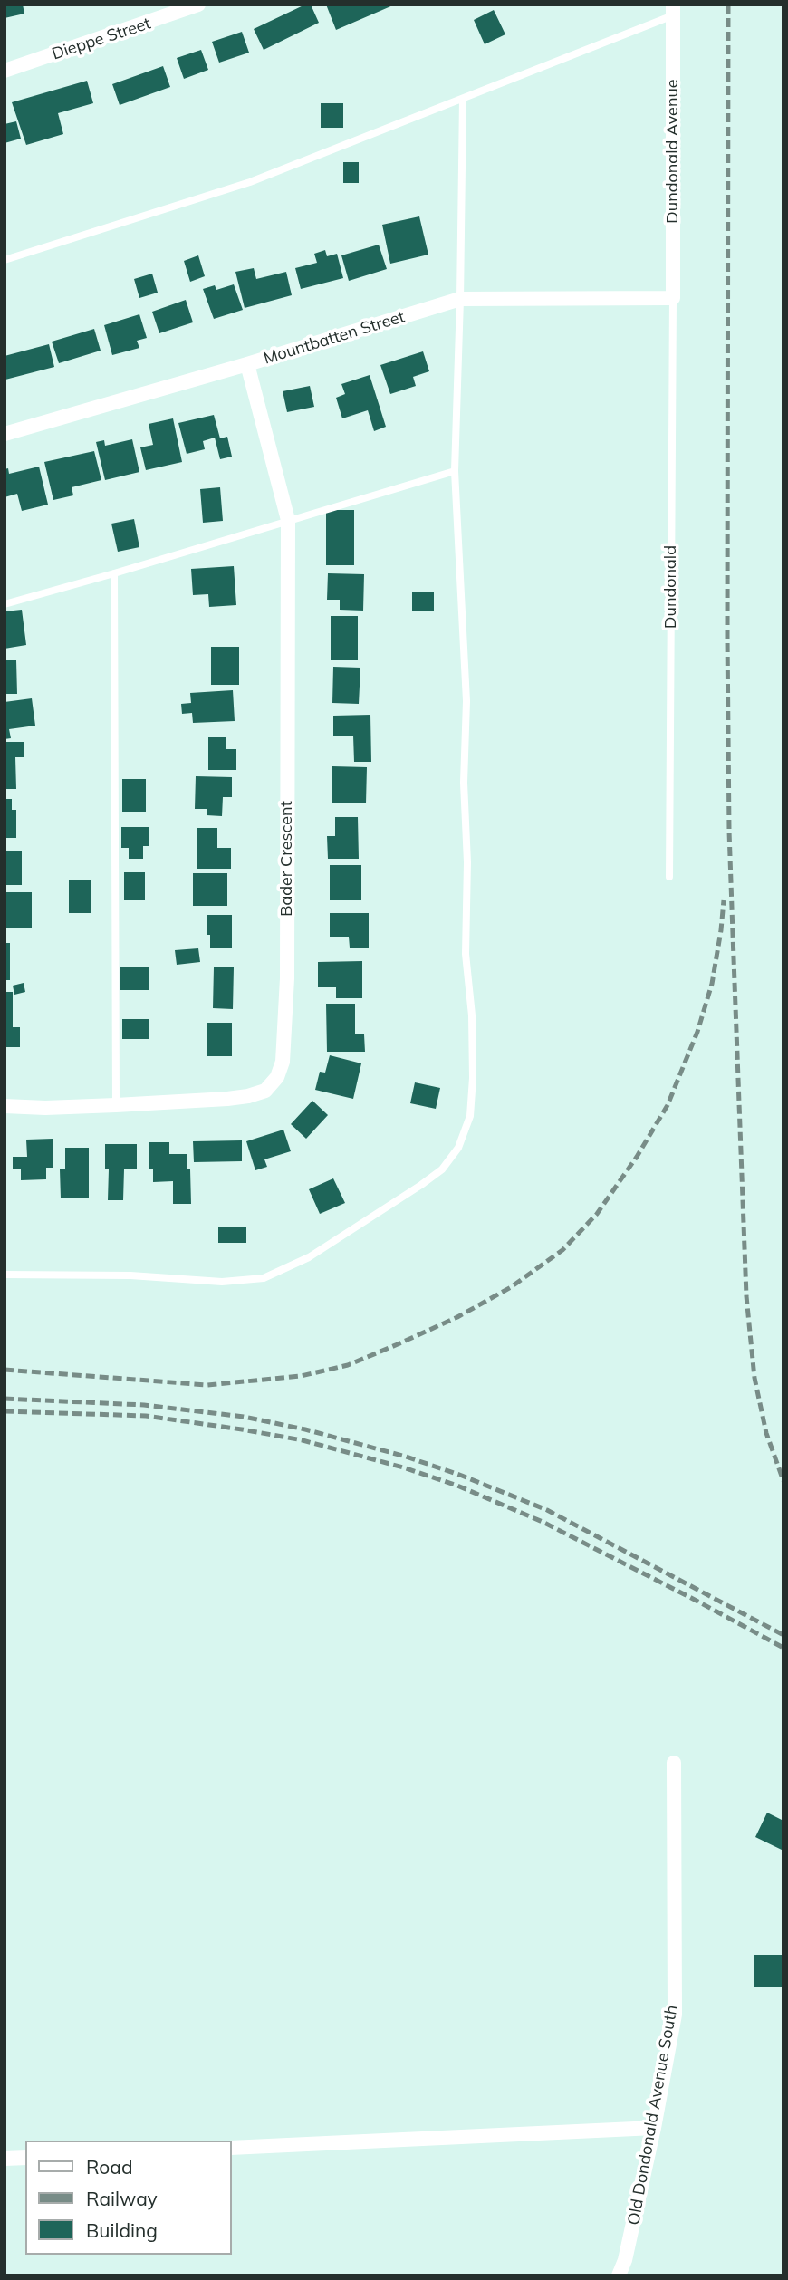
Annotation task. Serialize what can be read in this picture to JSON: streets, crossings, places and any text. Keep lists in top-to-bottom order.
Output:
{
  "streets": {
    "street": [
      "Dieppe Street",
      "Dundonald Avenue",
      "Mountbatten Street",
      "Bader Crescent",
      "Old Dondonald Avenue South"
    ],
    "lane": ["Dundonald"]
  },
  "crossings": [
    ["Dundonald Avenue", "Mountbatten Street"],
    ["Dundonald Avenue", "Dundonald"],
    ["Mountbatten Street", "Dundonald"],
    ["Mountbatten Street", "Bader Crescent"]
  ],
  "legend": ["Road", "Railway", "Building"]
}
